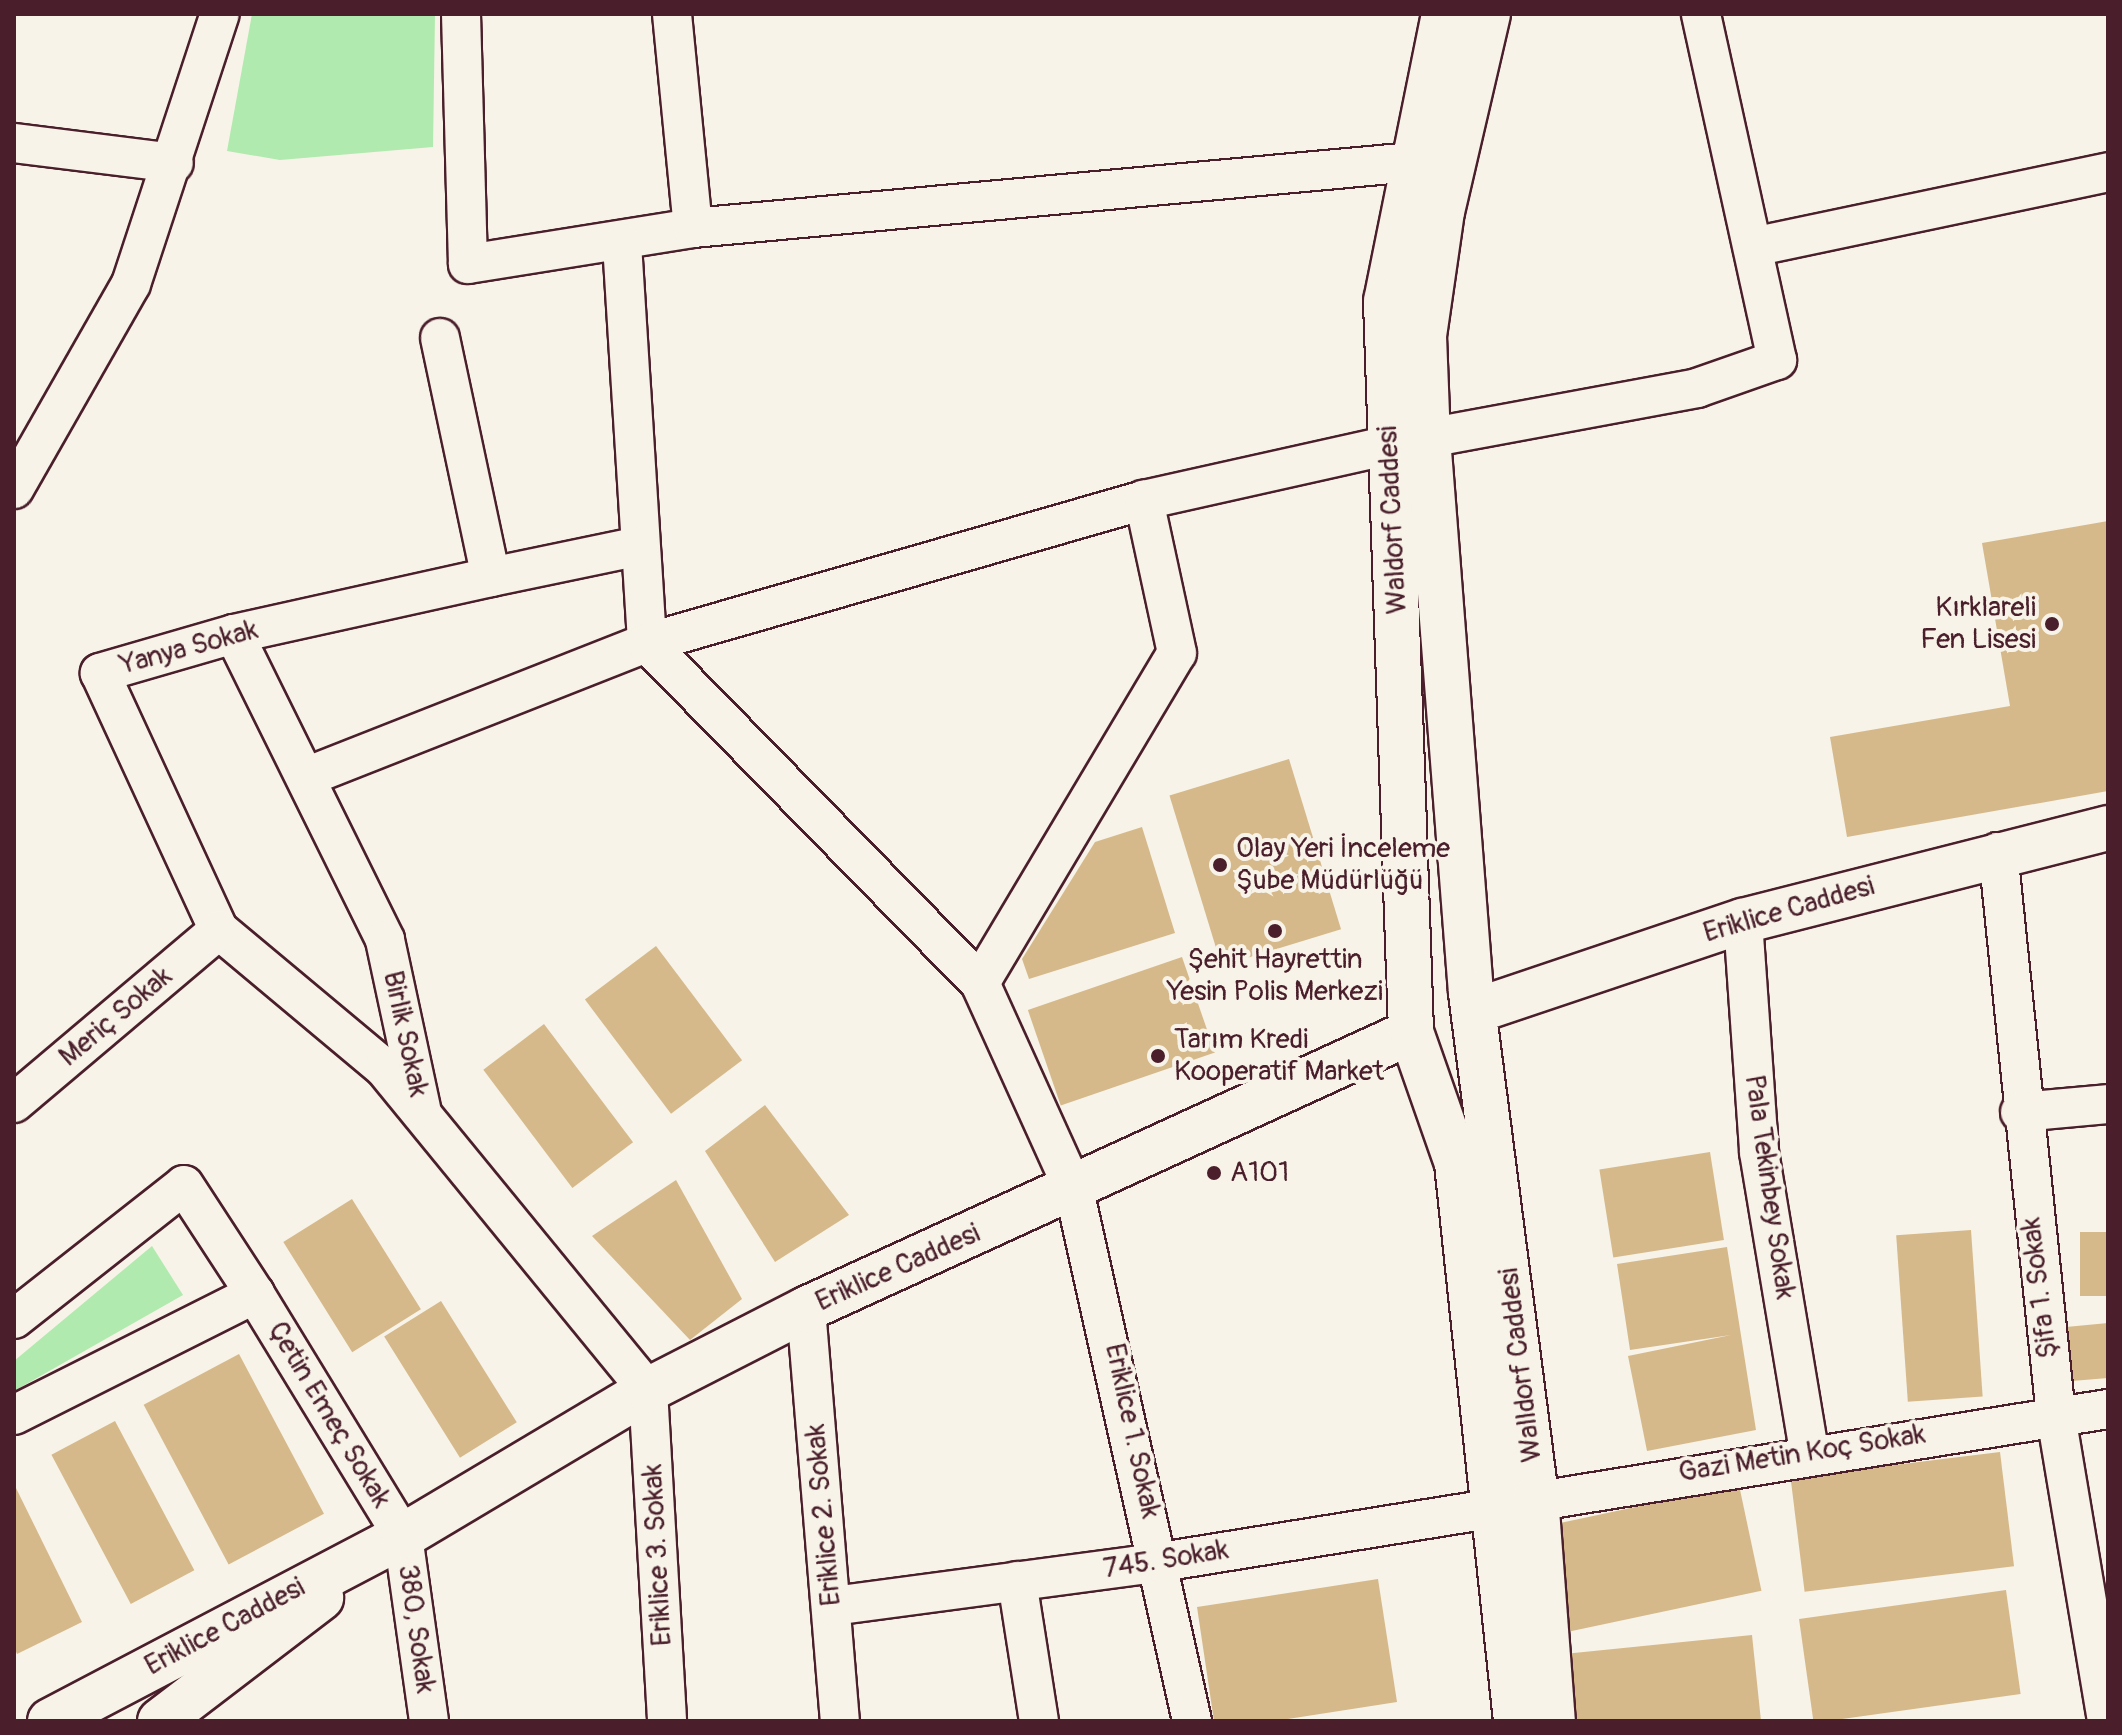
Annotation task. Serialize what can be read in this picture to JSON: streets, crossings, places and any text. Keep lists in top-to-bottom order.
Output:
{
  "streets": {
    "main road": ["Waldorf Caddesi", "Eriklice Caddesi", "Walldorf Caddesi"],
    "street": [
      "Yanya Sokak",
      "Meriç Sokak",
      "Birlik Sokak",
      "Pala Tekinbey Sokak",
      "Şifa 1. Sokak",
      "Çetin Emeç Sokak",
      "Eriklice 1. Sokak",
      "Gazi Metin Koç Sokak",
      "Eriklice 2. Sokak",
      "Eriklice 3. Sokak",
      "745. Sokak",
      "380, Sokak"
    ]
  },
  "crossings": [
    ["Waldorf Caddesi", "Eriklice Caddesi"],
    ["Waldorf Caddesi", "Walldorf Caddesi"],
    ["Yanya Sokak", "Meriç Sokak"],
    ["Yanya Sokak", "Birlik Sokak"],
    ["Eriklice Caddesi", "Birlik Sokak"],
    ["Eriklice Caddesi", "Pala Tekinbey Sokak"],
    ["Eriklice Caddesi", "Şifa 1. Sokak"],
    ["Eriklice Caddesi", "Walldorf Caddesi"],
    ["Eriklice Caddesi", "Çetin Emeç Sokak"],
    ["Eriklice Caddesi", "Eriklice 1. Sokak"],
    ["Eriklice Caddesi", "Eriklice 2. Sokak"],
    ["Eriklice Caddesi", "Eriklice 3. Sokak"],
    ["Eriklice Caddesi", "380, Sokak"],
    ["Birlik Sokak", "Eriklice 3. Sokak"],
    ["Pala Tekinbey Sokak", "Gazi Metin Koç Sokak"],
    ["Şifa 1. Sokak", "Gazi Metin Koç Sokak"],
    ["Walldorf Caddesi", "Gazi Metin Koç Sokak"],
    ["Walldorf Caddesi", "745. Sokak"],
    ["Çetin Emeç Sokak", "380, Sokak"],
    ["Eriklice 1. Sokak", "745. Sokak"],
    ["Gazi Metin Koç Sokak", "745. Sokak"],
    ["Eriklice 2. Sokak", "745. Sokak"]
  ],
  "places": [
    "Kırklareli Fen Lisesi",
    "Olay Yeri İnceleme Şube Müdürlüğü",
    "Şehit Hayrettin Yesin Polis Merkezi",
    "Tarım Kredi Kooperatif Market",
    "A101"
  ]
}
